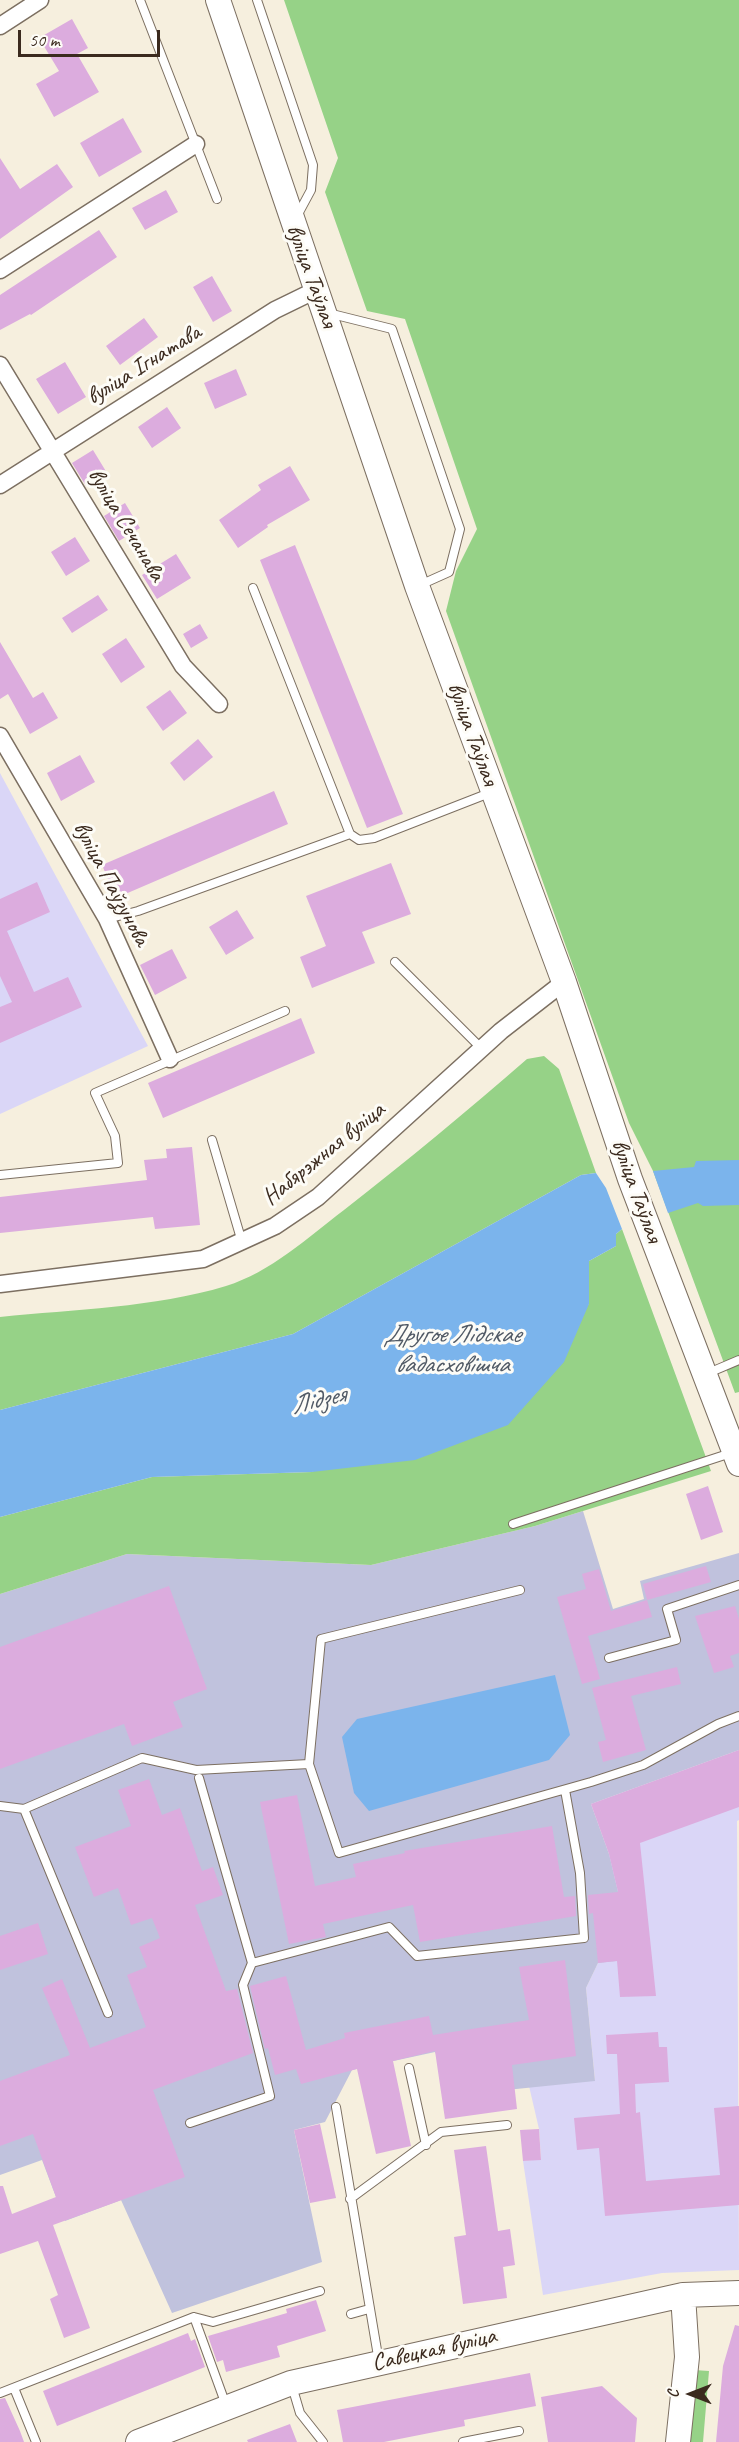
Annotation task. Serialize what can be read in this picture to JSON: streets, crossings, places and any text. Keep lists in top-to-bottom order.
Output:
{
  "streets": {
    "main road": ["вуліца Таўлая", "Савецкая вуліца"],
    "street": [
      "вуліца Ігнатава",
      "вуліца Сечанава",
      "вуліца Паўзунова",
      "Набярэжная вуліца"
    ]
  },
  "crossings": [
    ["вуліца Таўлая", "вуліца Ігнатава"],
    ["вуліца Таўлая", "Набярэжная вуліца"],
    ["вуліца Ігнатава", "вуліца Сечанава"]
  ],
  "water": ["Другое Лідскае вадасховішча", "Лідзея"],
  "scale_bar": "50 m",
  "north": "left"
}
